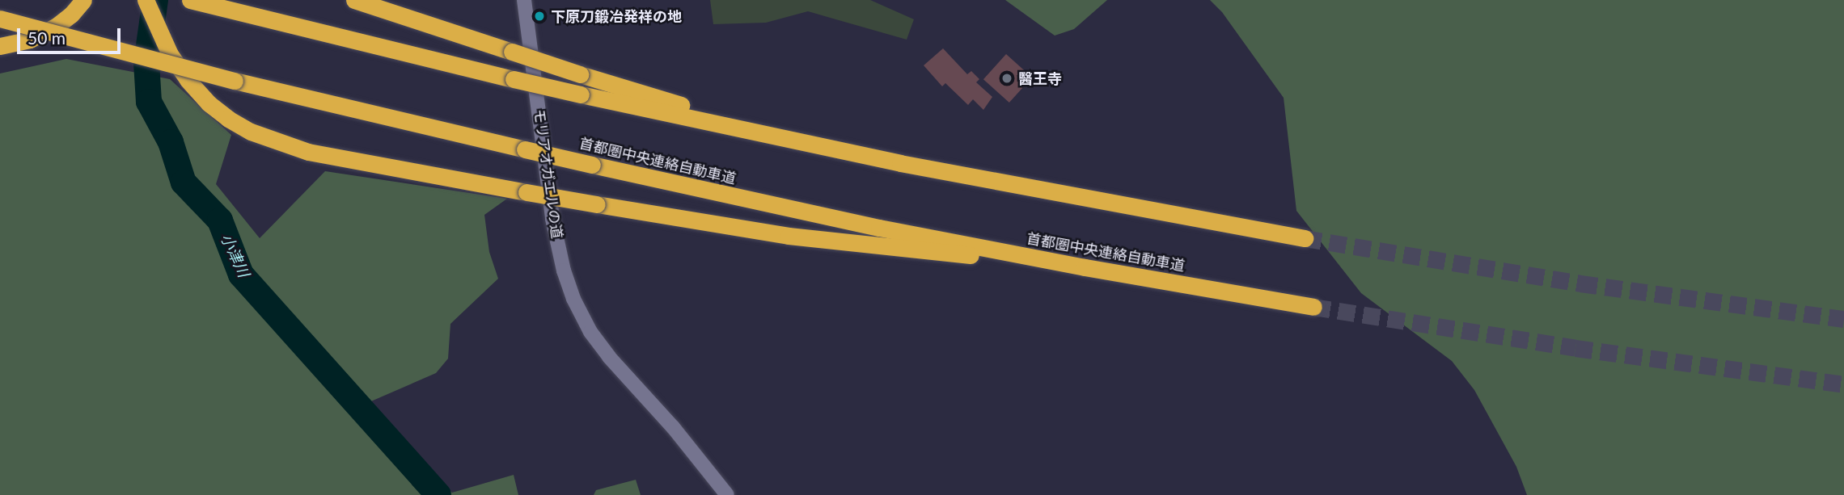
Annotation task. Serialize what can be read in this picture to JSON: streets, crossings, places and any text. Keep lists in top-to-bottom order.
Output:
{
  "streets": {
    "highway": ["首都圏中央連絡自動車道"],
    "street": ["モリアオガエルの道"]
  },
  "water": ["小津川"],
  "places": ["下原刀鍛冶発祥の地", "醫王寺"],
  "scale_bar": "50 m"
}
